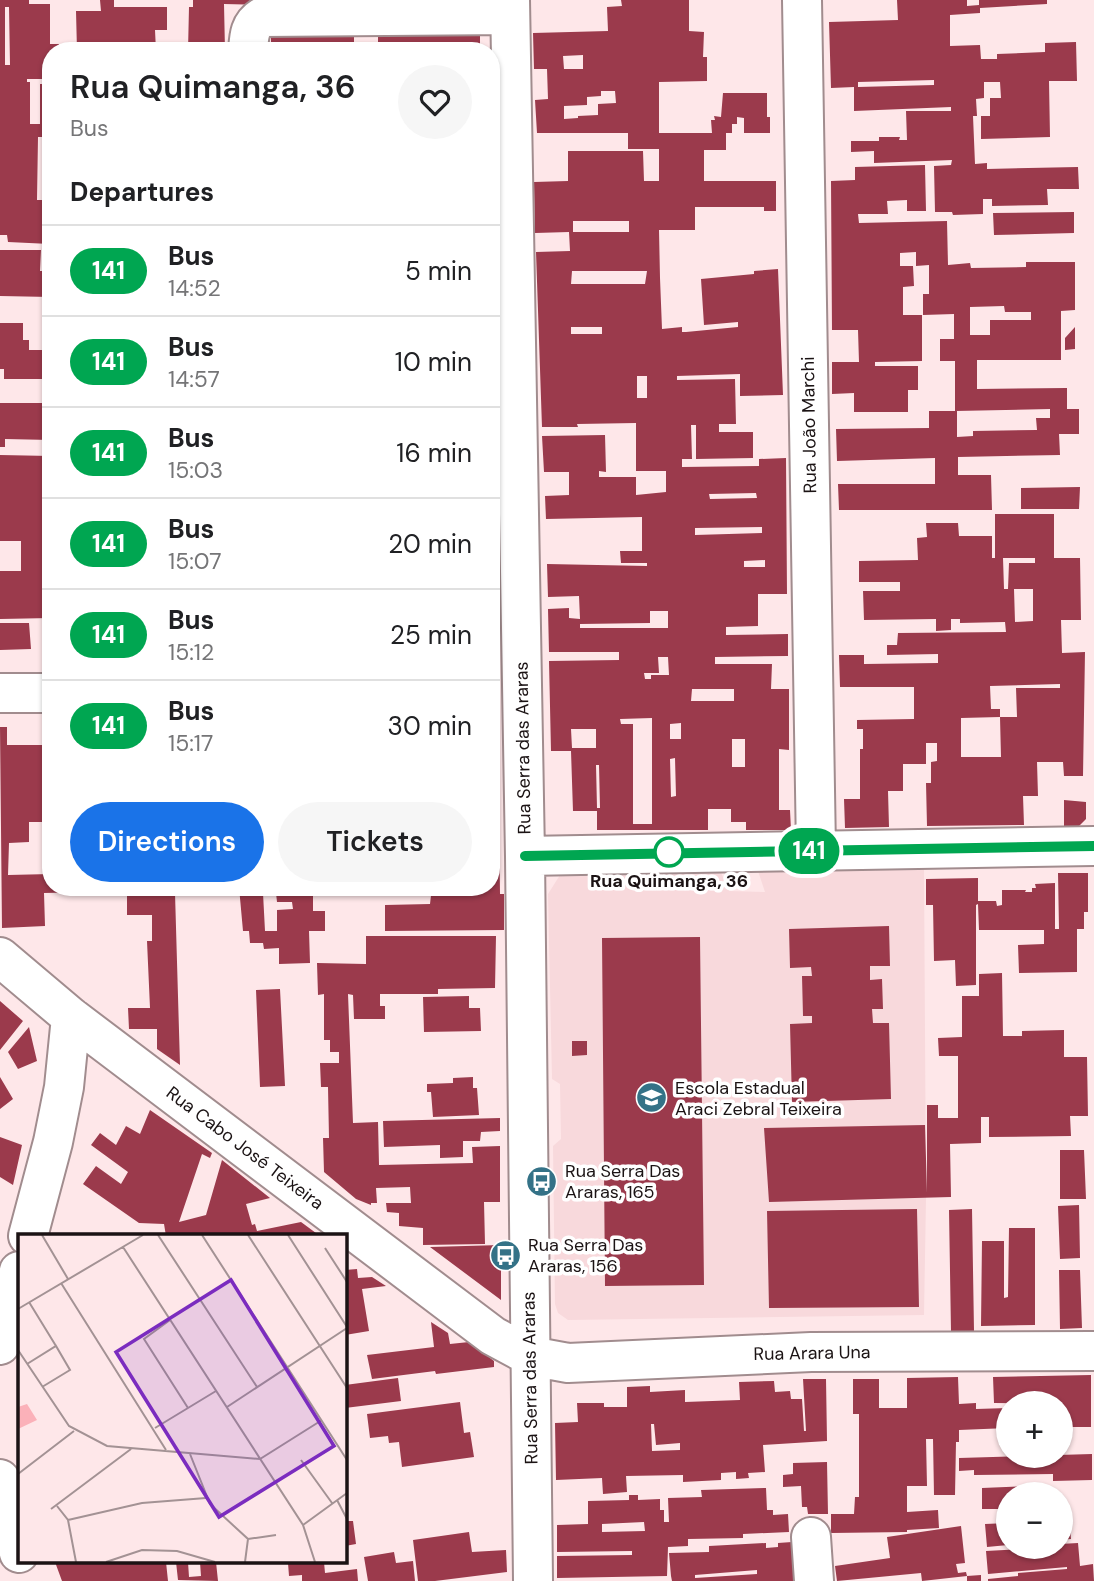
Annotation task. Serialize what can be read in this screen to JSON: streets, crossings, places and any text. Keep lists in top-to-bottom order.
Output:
{
  "streets": {
    "street": [
      "Rua João Marchi",
      "Rua Serra das Araras",
      "Rua Cabo José Teixeira",
      "Rua Arara Una"
    ]
  },
  "crossings": [
    ["Rua Serra das Araras", "Rua Cabo José Teixeira"],
    ["Rua Serra das Araras", "Rua Arara Una"],
    ["Rua Cabo José Teixeira", "Rua Arara Una"]
  ],
  "places": {
    "other": ["Rua Quimanga, 36"],
    "school or university": ["Escola Estadual Araci Zebral Teixeira"],
    "bus stop": ["Rua Serra Das Araras, 165", "Rua Serra Das Araras, 156"]
  },
  "lines": ["bus line 141"],
  "page": {
    "on_map": "141",
    "heading": [
      ["Rua Quimanga, 36", "Bus"],
      "Departures"
    ],
    "list": [
      {
        "mark": "141",
        "name": "Bus",
        "note": "14:52",
        "value": "5 min"
      },
      {
        "mark": "141",
        "name": "Bus",
        "note": "14:57",
        "value": "10 min"
      },
      {
        "mark": "141",
        "name": "Bus",
        "note": "15:03",
        "value": "16 min"
      },
      {
        "mark": "141",
        "name": "Bus",
        "note": "15:07",
        "value": "20 min"
      },
      {
        "mark": "141",
        "name": "Bus",
        "note": "15:12",
        "value": "25 min"
      },
      {
        "mark": "141",
        "name": "Bus",
        "note": "15:17",
        "value": "30 min"
      }
    ],
    "buttons": ["Directions", "Tickets"],
    "map_buttons": ["+", "−"]
  }
}
